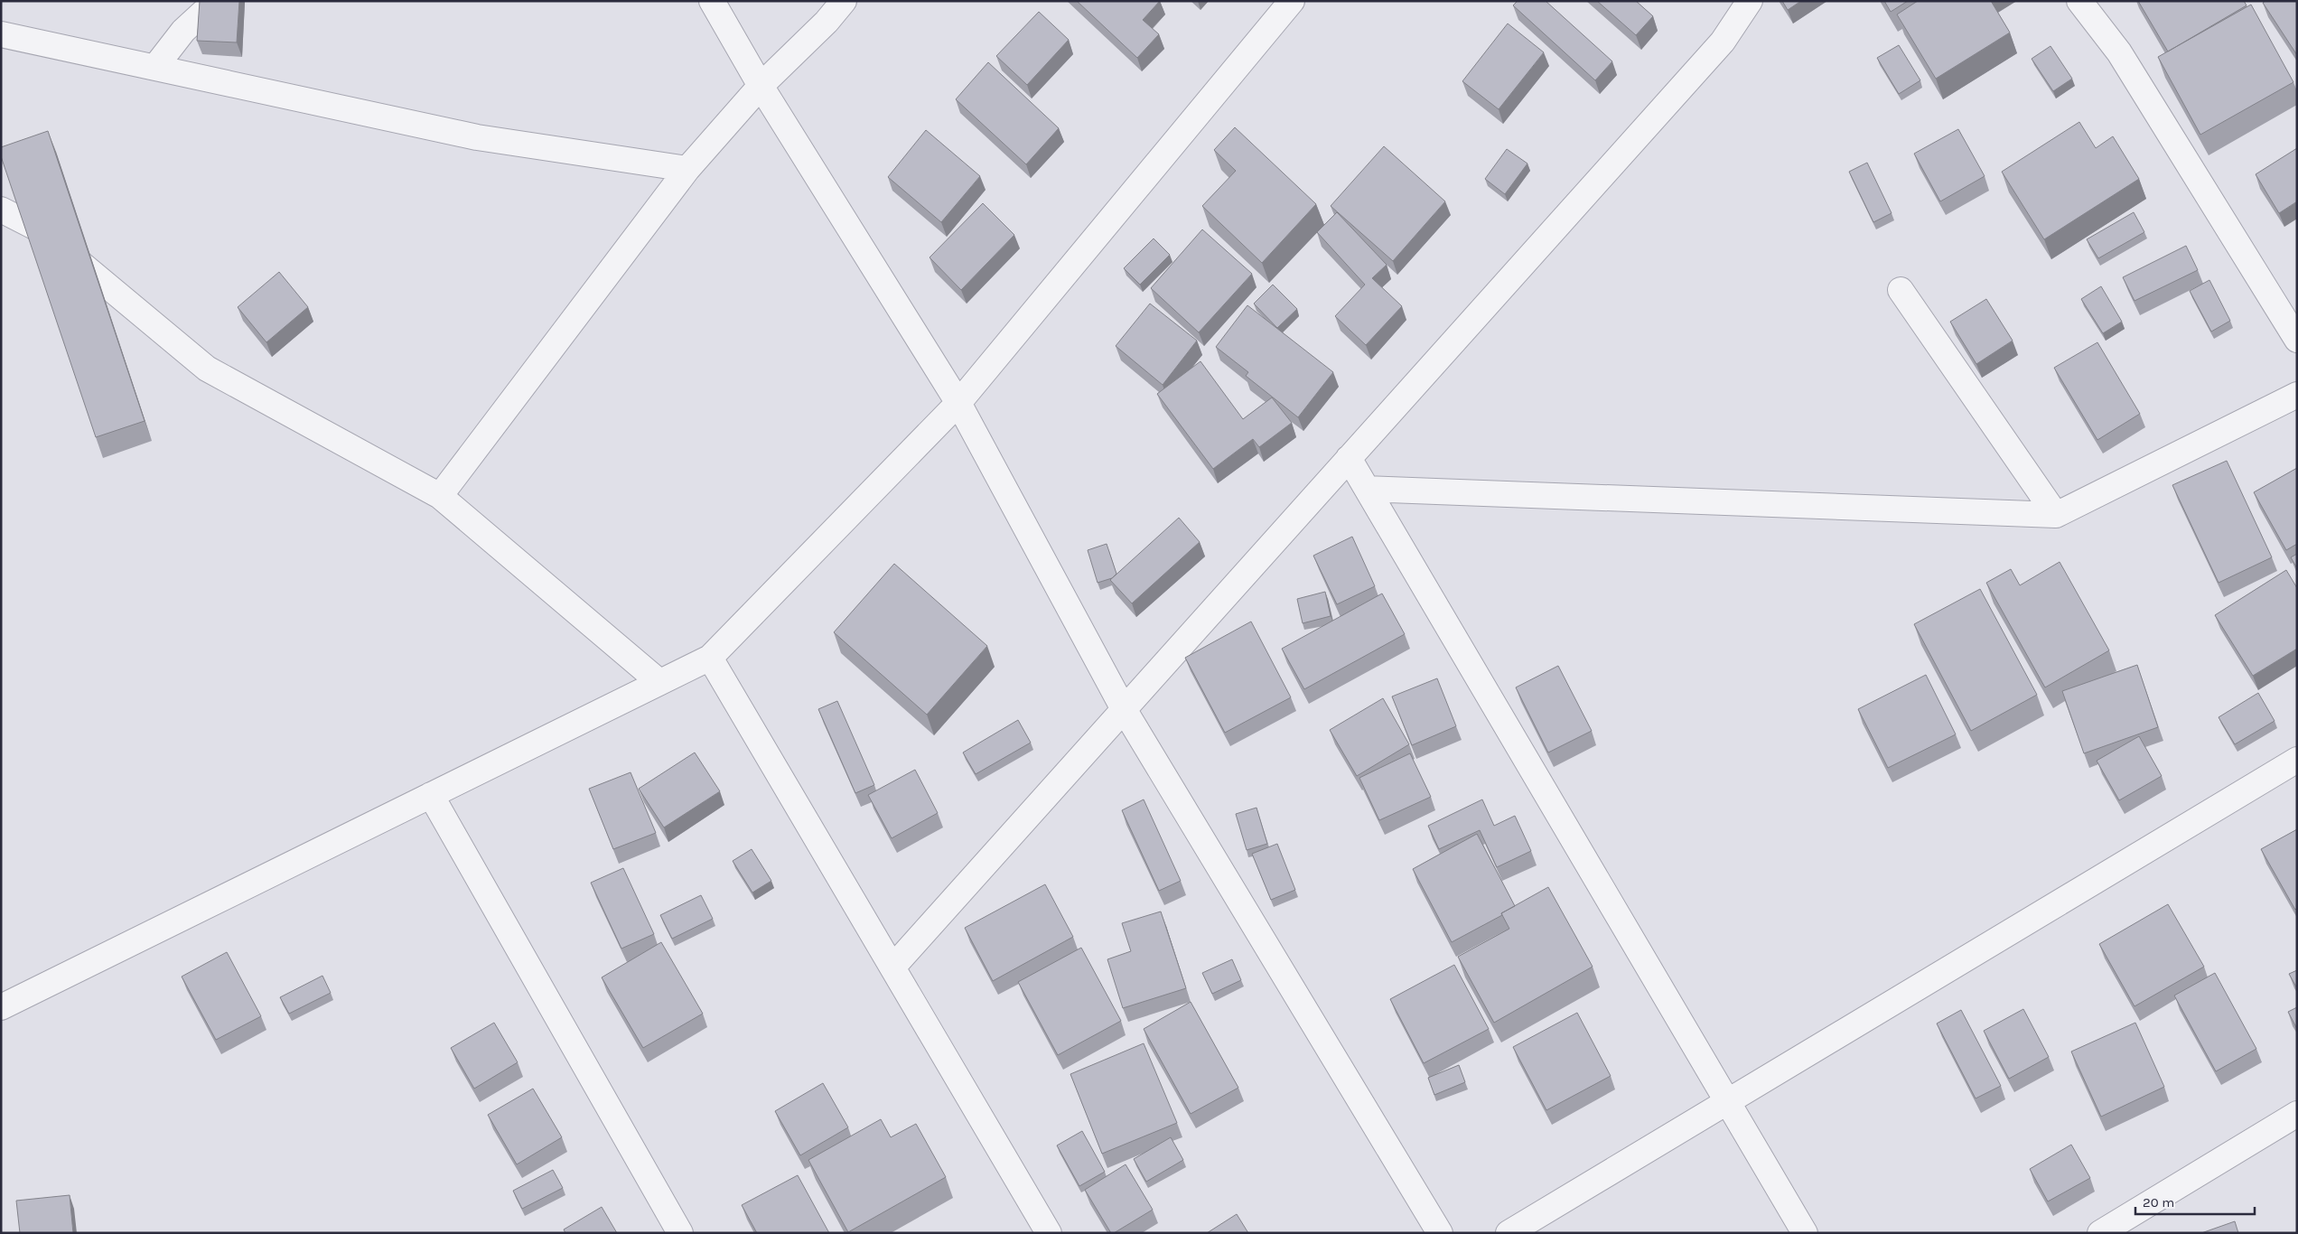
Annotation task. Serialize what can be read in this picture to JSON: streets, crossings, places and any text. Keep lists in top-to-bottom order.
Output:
{
  "scale_bar": "20 m"
}
